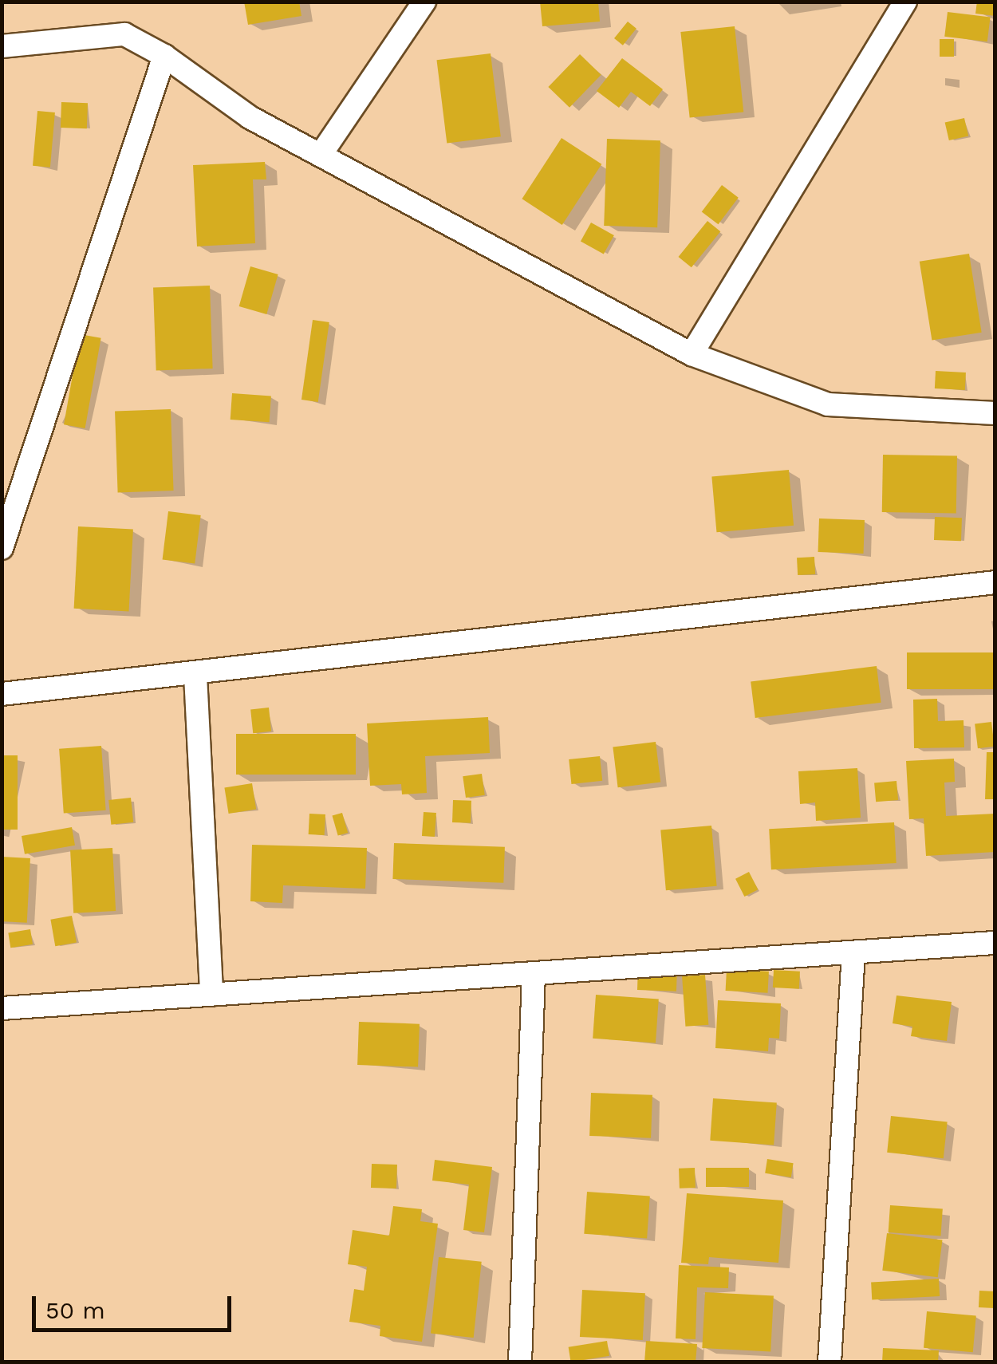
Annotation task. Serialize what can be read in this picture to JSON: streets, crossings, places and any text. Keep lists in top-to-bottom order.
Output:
{
  "scale_bar": "50 m"
}
